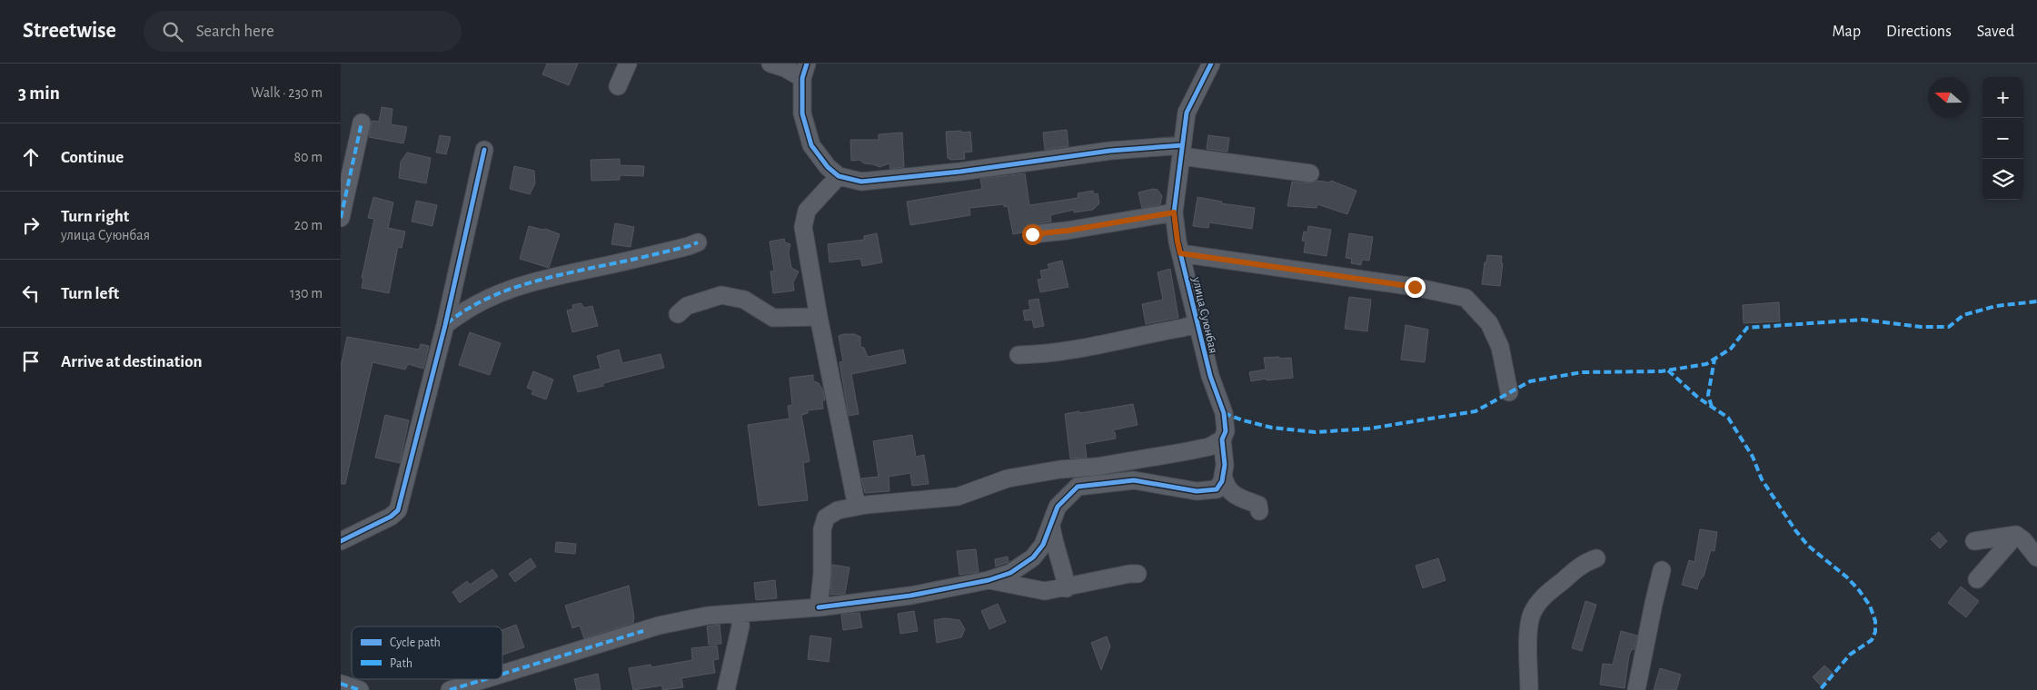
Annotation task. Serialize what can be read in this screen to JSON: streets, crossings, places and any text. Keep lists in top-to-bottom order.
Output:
{
  "streets": {
    "street": ["улица Суюнбая"]
  },
  "legend": ["Cycle path", "Path"],
  "north": "left",
  "page": {
    "header": "Streetwise",
    "search": "Search here",
    "nav": ["Map", "Directions", "Saved"],
    "heading": ["3 min", "Walk · 230 m"],
    "map_buttons": ["+", "−"],
    "list": [
      ["Continue", "80 m"],
      ["Turn right", "улица Суюнбая", "20 m"],
      ["Turn left", "130 m"],
      "Arrive at destination"
    ]
  }
}
